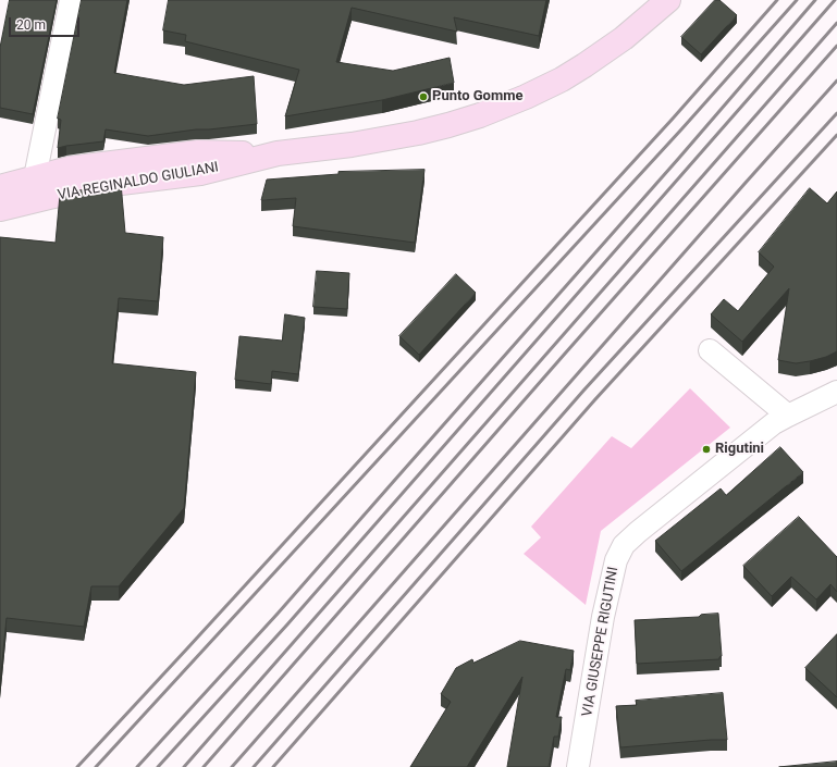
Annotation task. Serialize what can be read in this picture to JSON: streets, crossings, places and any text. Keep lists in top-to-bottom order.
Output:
{
  "streets": {
    "main road": ["VIA REGINALDO GIULIANI"],
    "street": ["VIA GIUSEPPE RIGUTINI"]
  },
  "places": ["Punto Gomme", "Rigutini"],
  "scale_bar": "20 m"
}
